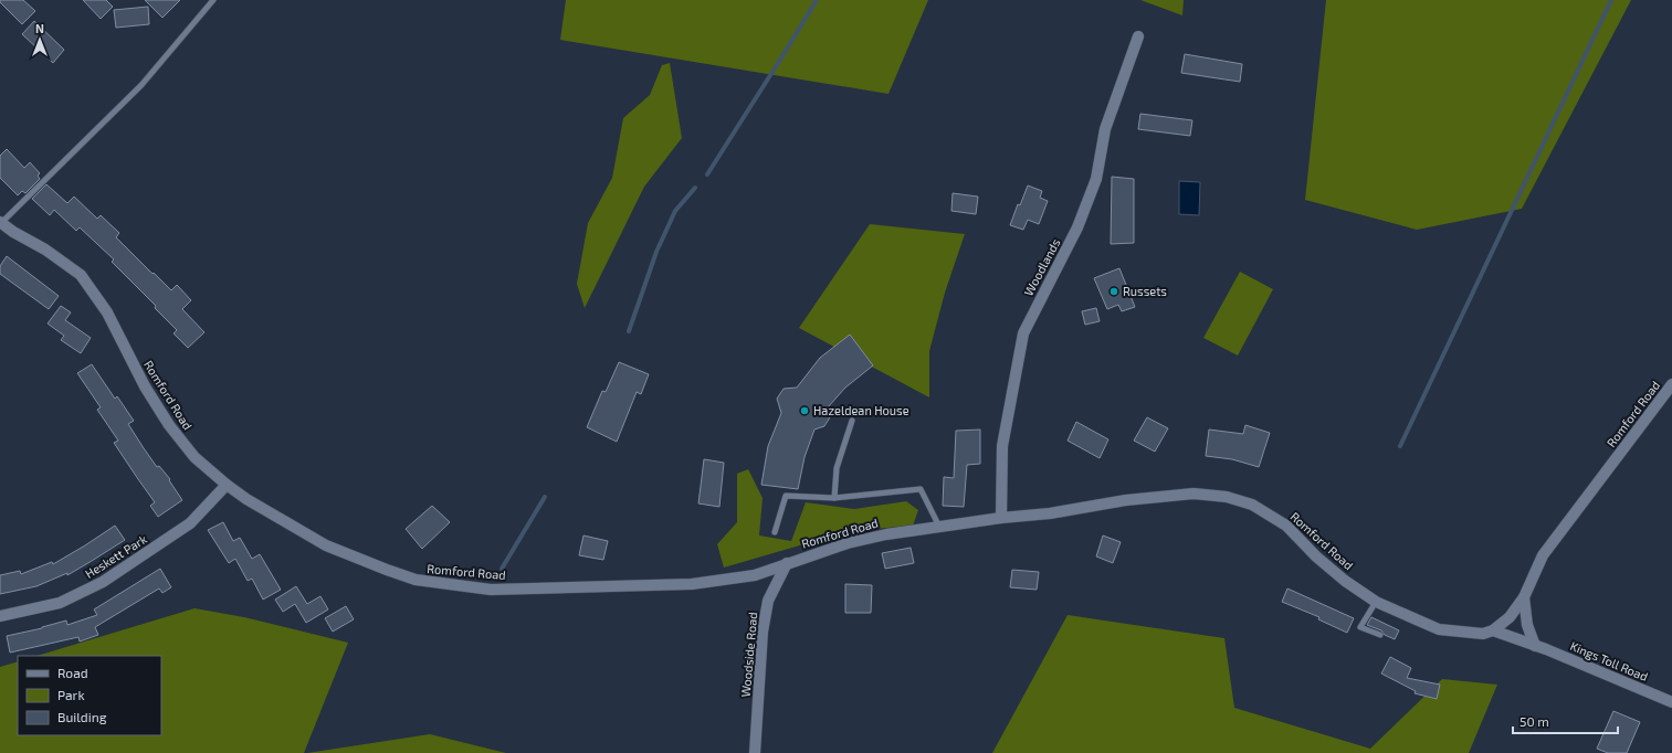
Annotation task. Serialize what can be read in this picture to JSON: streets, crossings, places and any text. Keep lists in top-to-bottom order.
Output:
{
  "streets": {
    "street": [
      "Woodlands",
      "Romford Road",
      "Heskett Park",
      "Woodside Road",
      "Kings Toll Road"
    ]
  },
  "crossings": [
    ["Woodlands", "Romford Road"],
    ["Romford Road", "Heskett Park"],
    ["Romford Road", "Woodside Road"],
    ["Romford Road", "Kings Toll Road"]
  ],
  "places": ["Russets", "Hazeldean House"],
  "legend": ["Road", "Park", "Building"],
  "scale_bar": "50 m",
  "north": "top"
}
